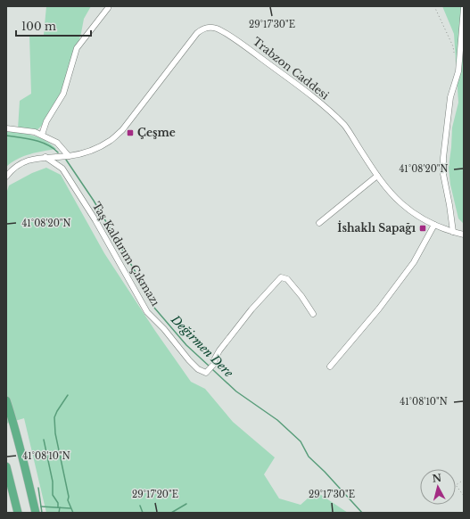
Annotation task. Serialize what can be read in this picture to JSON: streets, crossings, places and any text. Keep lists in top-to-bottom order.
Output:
{
  "streets": {
    "street": ["Trabzon Caddesi", "Taş Kaldırım Çıkmazı"]
  },
  "crossings": [
    ["Trabzon Caddesi", "Taş Kaldırım Çıkmazı"]
  ],
  "water": ["Değirmen Dere"],
  "places": {
    "transit": ["Çeşme", "İshaklı Sapağı"]
  },
  "scale_bar": "100 m",
  "north": "top",
  "coordinates": [
    "29°17'30\"E",
    "41°08'20\"N",
    "41°08'10\"N",
    "29°17'20\"E"
  ]
}
